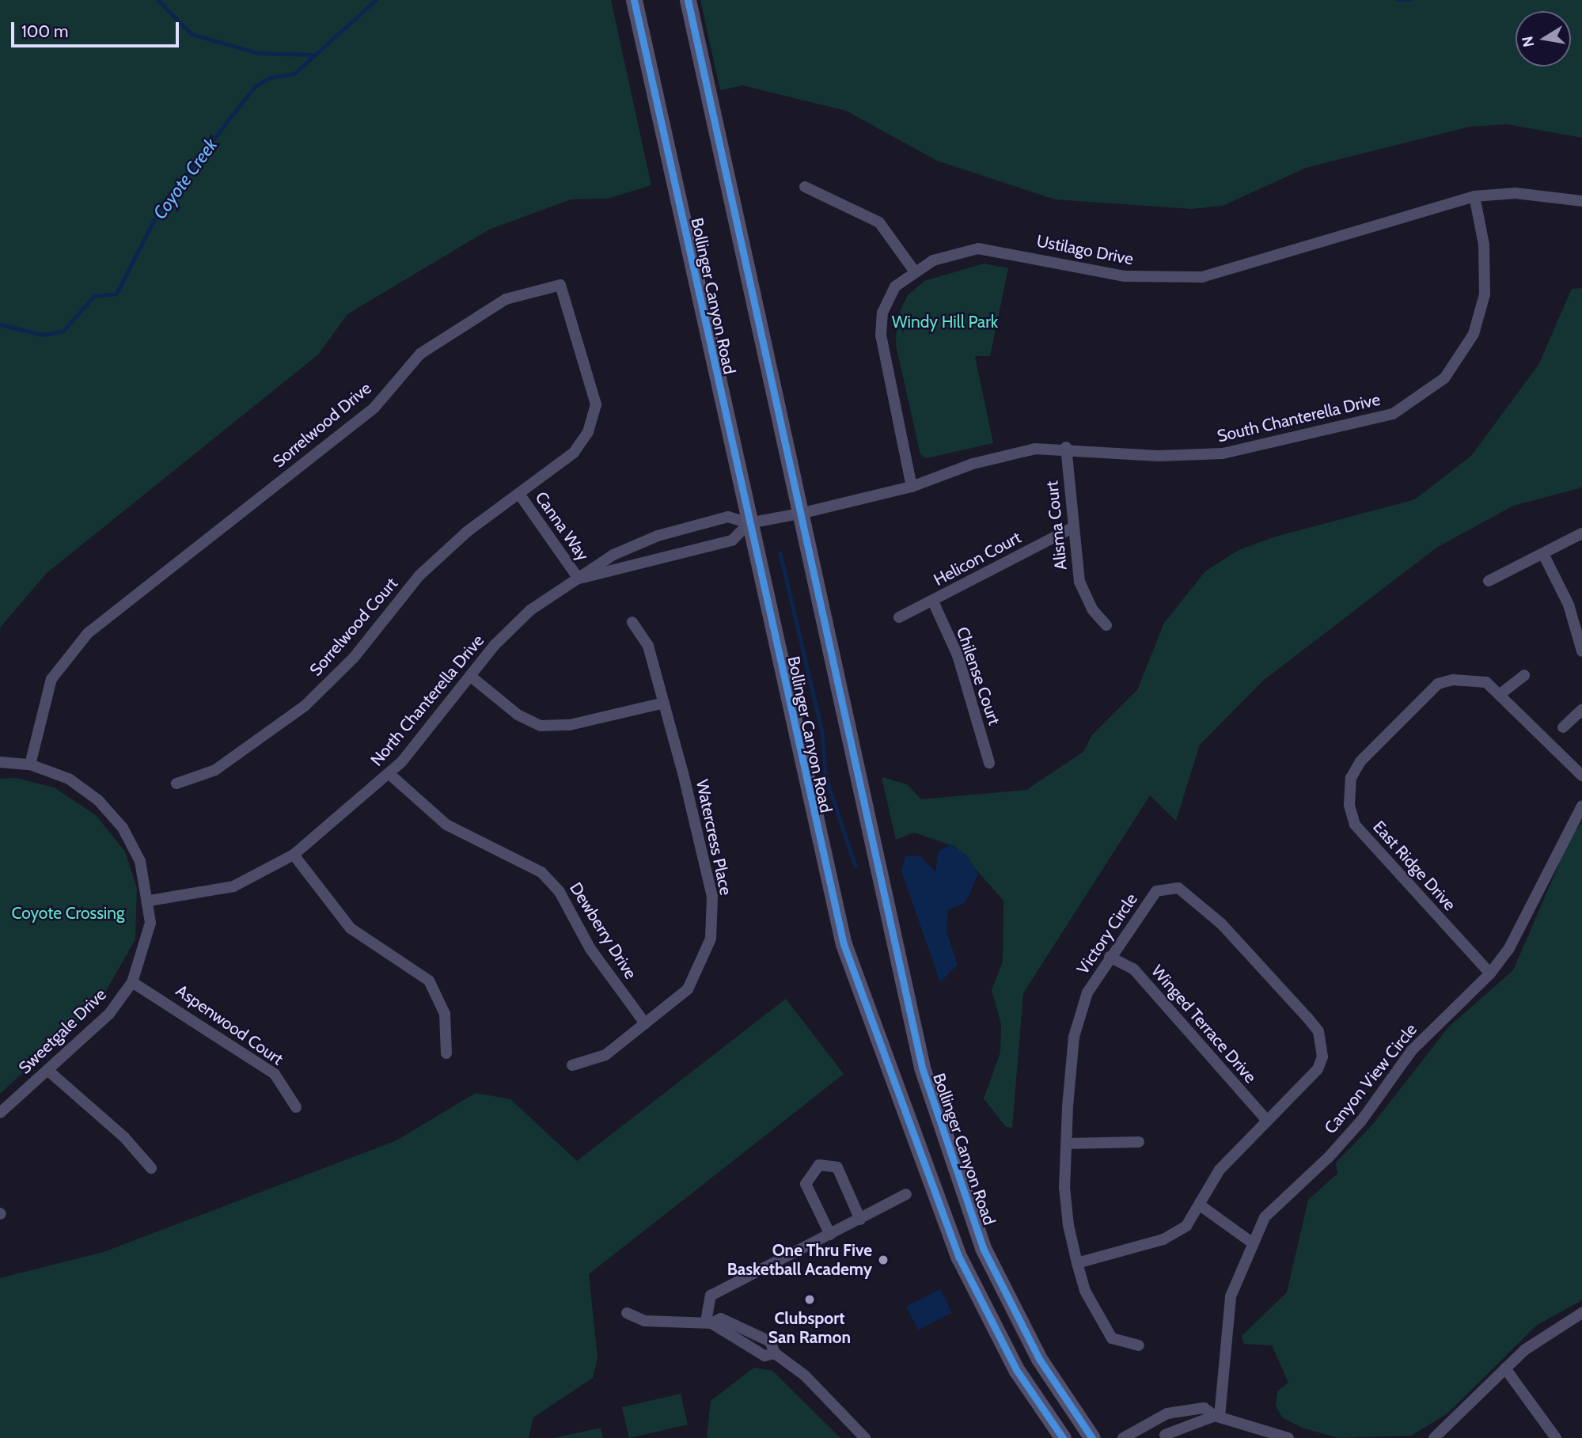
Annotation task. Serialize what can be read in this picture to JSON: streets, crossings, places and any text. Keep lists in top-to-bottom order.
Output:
{
  "streets": {
    "main road": ["Bollinger Canyon Road"],
    "street": [
      "Ustilago Drive",
      "South Chanterella Drive",
      "Sorrelwood Drive",
      "Alisma Court",
      "Canna Way",
      "Helicon Court",
      "Sorrelwood Court",
      "Chilense Court",
      "North Chanterella Drive",
      "Watercress Place",
      "East Ridge Drive",
      "Dewberry Drive",
      "Victory Circle",
      "Winged Terrace Drive",
      "Aspenwood Court",
      "Sweetgale Drive",
      "Canyon View Circle"
    ]
  },
  "crossings": [
    ["Ustilago Drive", "South Chanterella Drive"],
    ["Bollinger Canyon Road", "South Chanterella Drive"],
    ["Bollinger Canyon Road", "North Chanterella Drive"],
    ["South Chanterella Drive", "Alisma Court"],
    ["South Chanterella Drive", "North Chanterella Drive"],
    ["Sorrelwood Drive", "Canna Way"],
    ["Sorrelwood Drive", "Sorrelwood Court"],
    ["Sorrelwood Drive", "Sweetgale Drive"],
    ["Alisma Court", "Helicon Court"],
    ["Canna Way", "Sorrelwood Court"],
    ["Canna Way", "North Chanterella Drive"],
    ["Helicon Court", "Chilense Court"],
    ["North Chanterella Drive", "Dewberry Drive"],
    ["North Chanterella Drive", "Sweetgale Drive"],
    ["Watercress Place", "Dewberry Drive"],
    ["East Ridge Drive", "Canyon View Circle"],
    ["Victory Circle", "Winged Terrace Drive"],
    ["Aspenwood Court", "Sweetgale Drive"]
  ],
  "water": ["Coyote Creek"],
  "parks": ["Windy Hill Park", "Coyote Crossing"],
  "places": ["One Thru Five Basketball Academy", "Clubsport San Ramon"],
  "scale_bar": "100 m",
  "north": "left"
}
